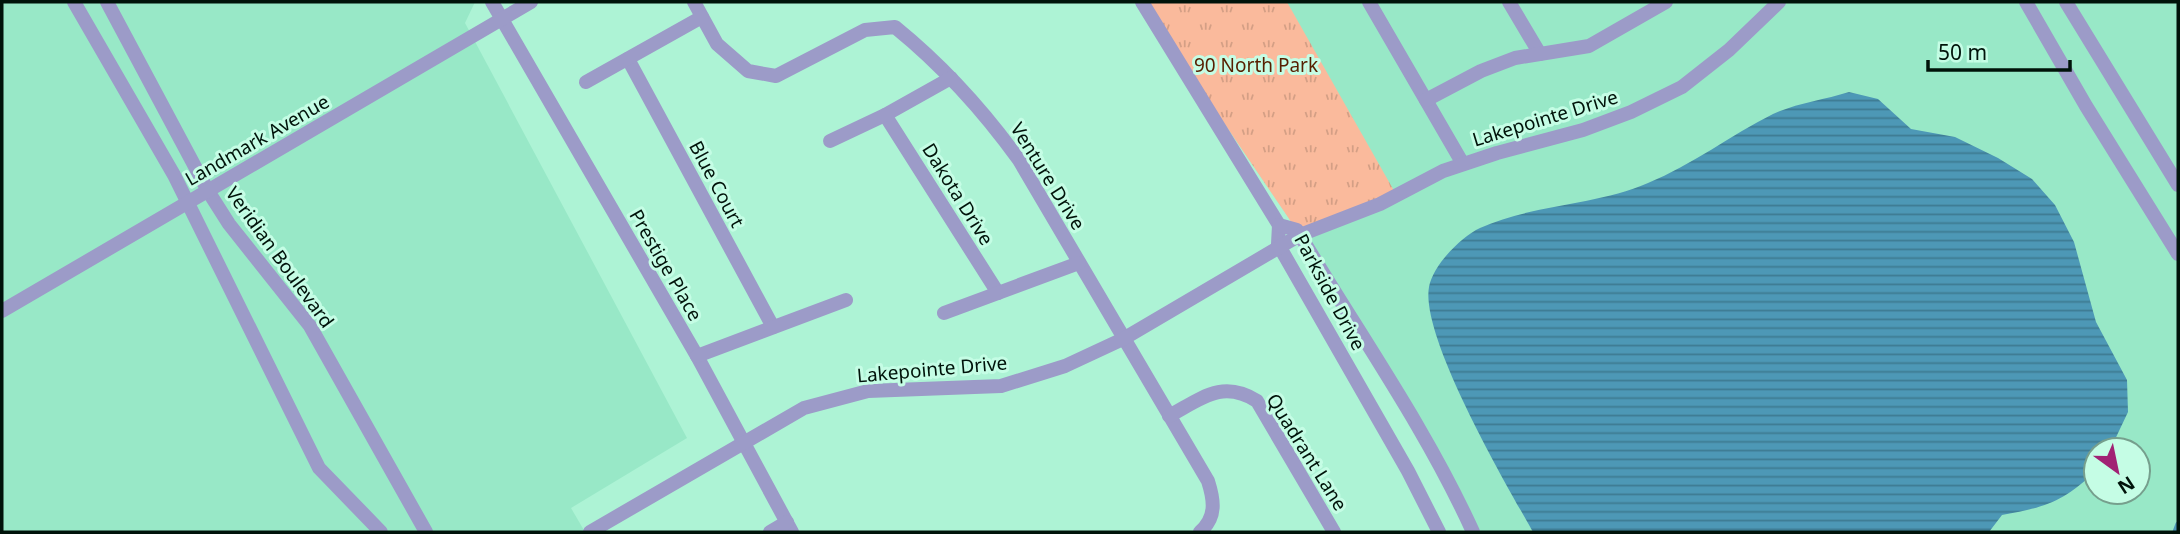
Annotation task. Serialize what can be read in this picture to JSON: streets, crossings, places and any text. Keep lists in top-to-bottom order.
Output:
{
  "streets": {
    "street": [
      "Lakepointe Drive",
      "Landmark Avenue",
      "Venture Drive",
      "Blue Court",
      "Dakota Drive",
      "Veridian Boulevard",
      "Prestige Place",
      "Parkside Drive",
      "Quadrant Lane"
    ]
  },
  "crossings": [
    ["Lakepointe Drive", "Venture Drive"],
    ["Lakepointe Drive", "Prestige Place"],
    ["Lakepointe Drive", "Parkside Drive"],
    ["Landmark Avenue", "Veridian Boulevard"],
    ["Landmark Avenue", "Prestige Place"],
    ["Venture Drive", "Quadrant Lane"]
  ],
  "parks": ["90 North Park"],
  "scale_bar": "50 m",
  "north": "bottom right"
}
